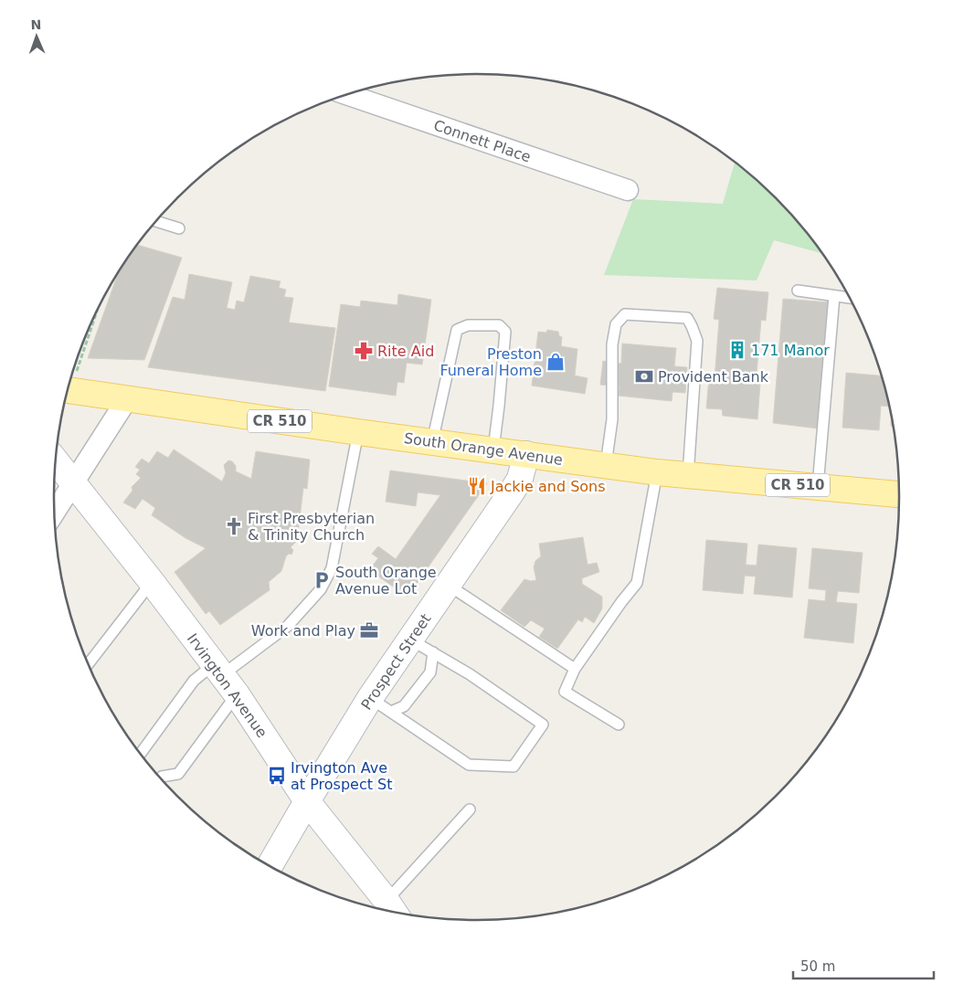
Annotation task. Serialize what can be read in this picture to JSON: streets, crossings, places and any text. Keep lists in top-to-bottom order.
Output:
{
  "streets": {
    "main road": [
      "CR 510",
      "South Orange Avenue",
      "Prospect Street",
      "Irvington Avenue"
    ],
    "street": ["Connett Place"]
  },
  "crossings": [
    ["South Orange Avenue", "Prospect Street"],
    ["Prospect Street", "Irvington Avenue"]
  ],
  "places": {
    "building": ["171 Manor"],
    "pharmacy": ["Rite Aid"],
    "shop": ["Preston Funeral Home"],
    "bank": ["Provident Bank"],
    "restaurant": ["Jackie and Sons"],
    "church": ["First Presbyterian & Trinity Church"],
    "parking": ["South Orange Avenue Lot"],
    "office": ["Work and Play"],
    "bus stop": ["Irvington Ave at Prospect St"]
  },
  "scale_bar": "50 m",
  "north": "top"
}
